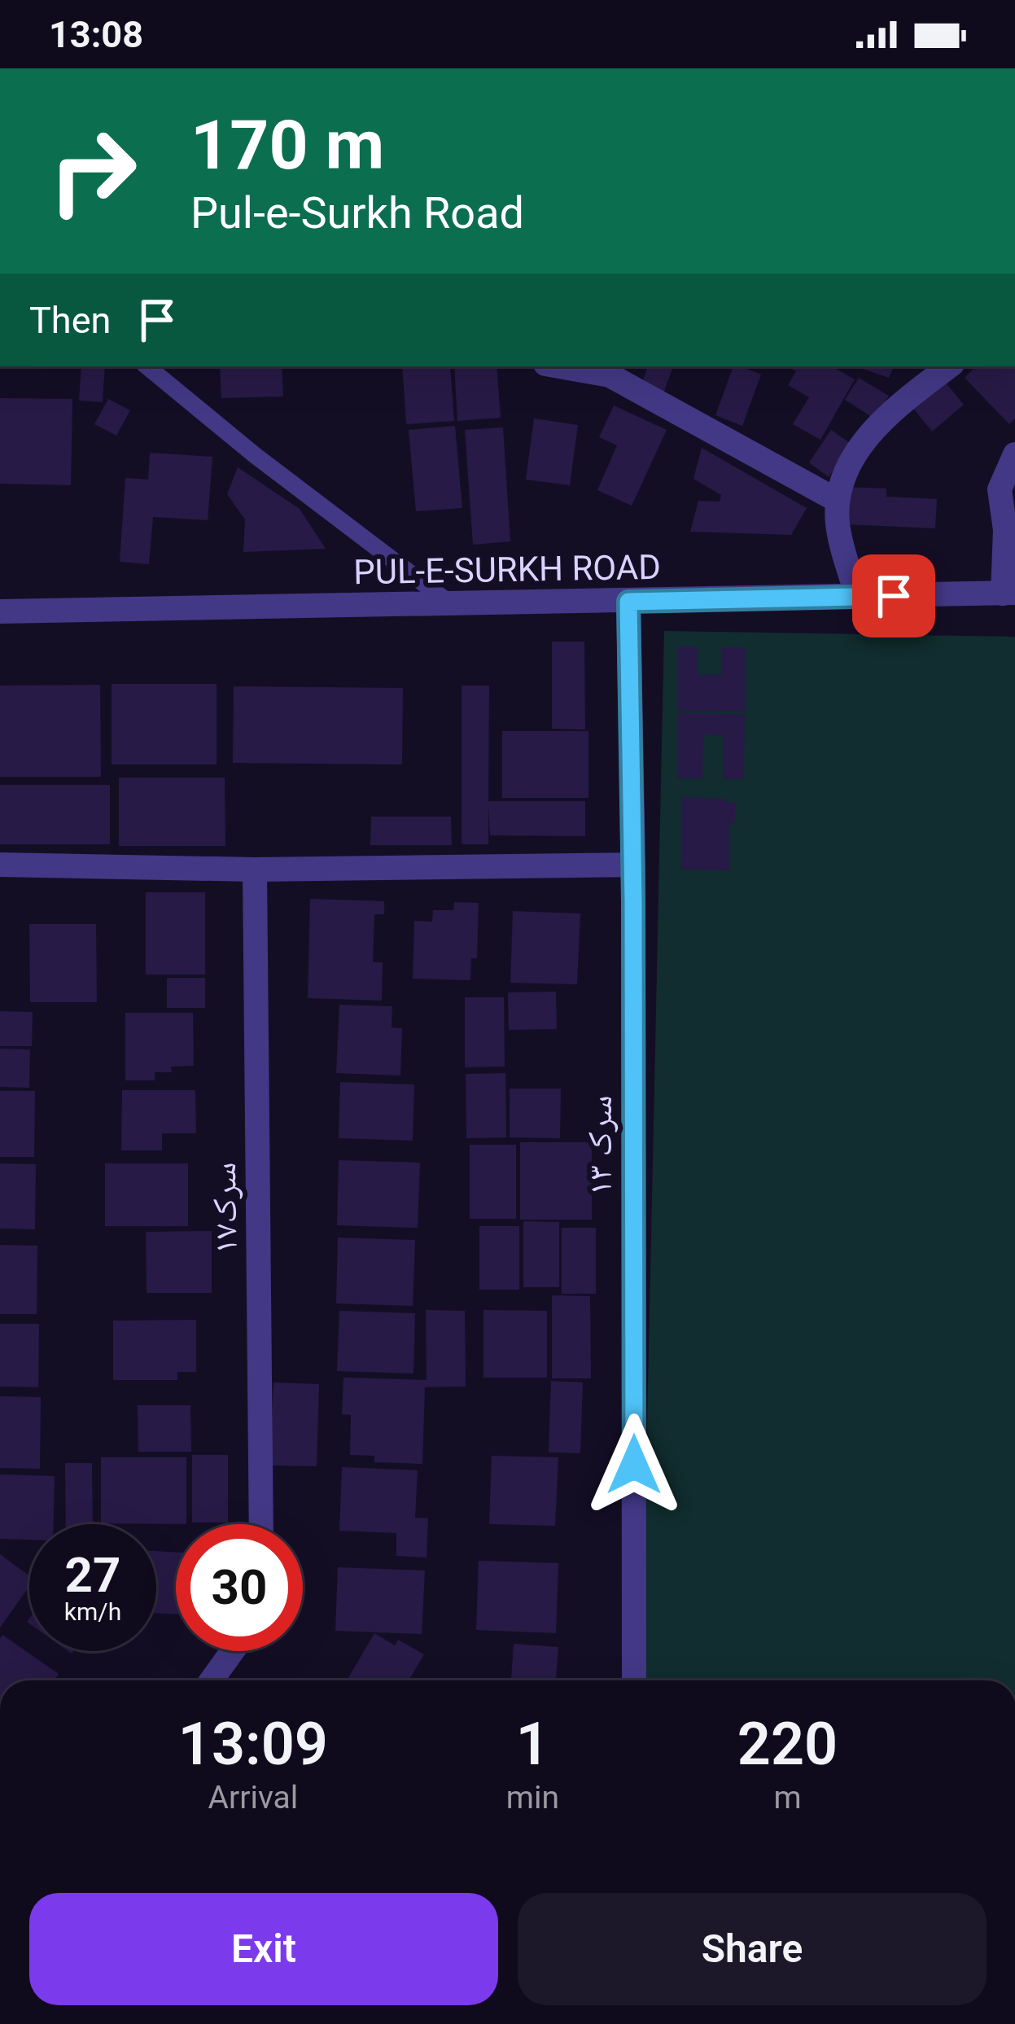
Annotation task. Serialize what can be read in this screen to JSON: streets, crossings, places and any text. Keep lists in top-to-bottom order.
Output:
{
  "streets": {
    "street": ["PUL-E-SURKH ROAD", "سرک ۱۳", "سرک۱۷"]
  },
  "crossings": [
    ["PUL-E-SURKH ROAD", "سرک ۱۳"]
  ],
  "page": {
    "status": "13:08",
    "turn": ["170 m", "Pul-e-Surkh Road"],
    "then": "Then",
    "speed": "27 km/h",
    "limit": "30",
    "eta": [
      "13:09",
      "Arrival",
      "1",
      "min",
      "220",
      "m"
    ],
    "buttons": ["Exit", "Share"]
  }
}
